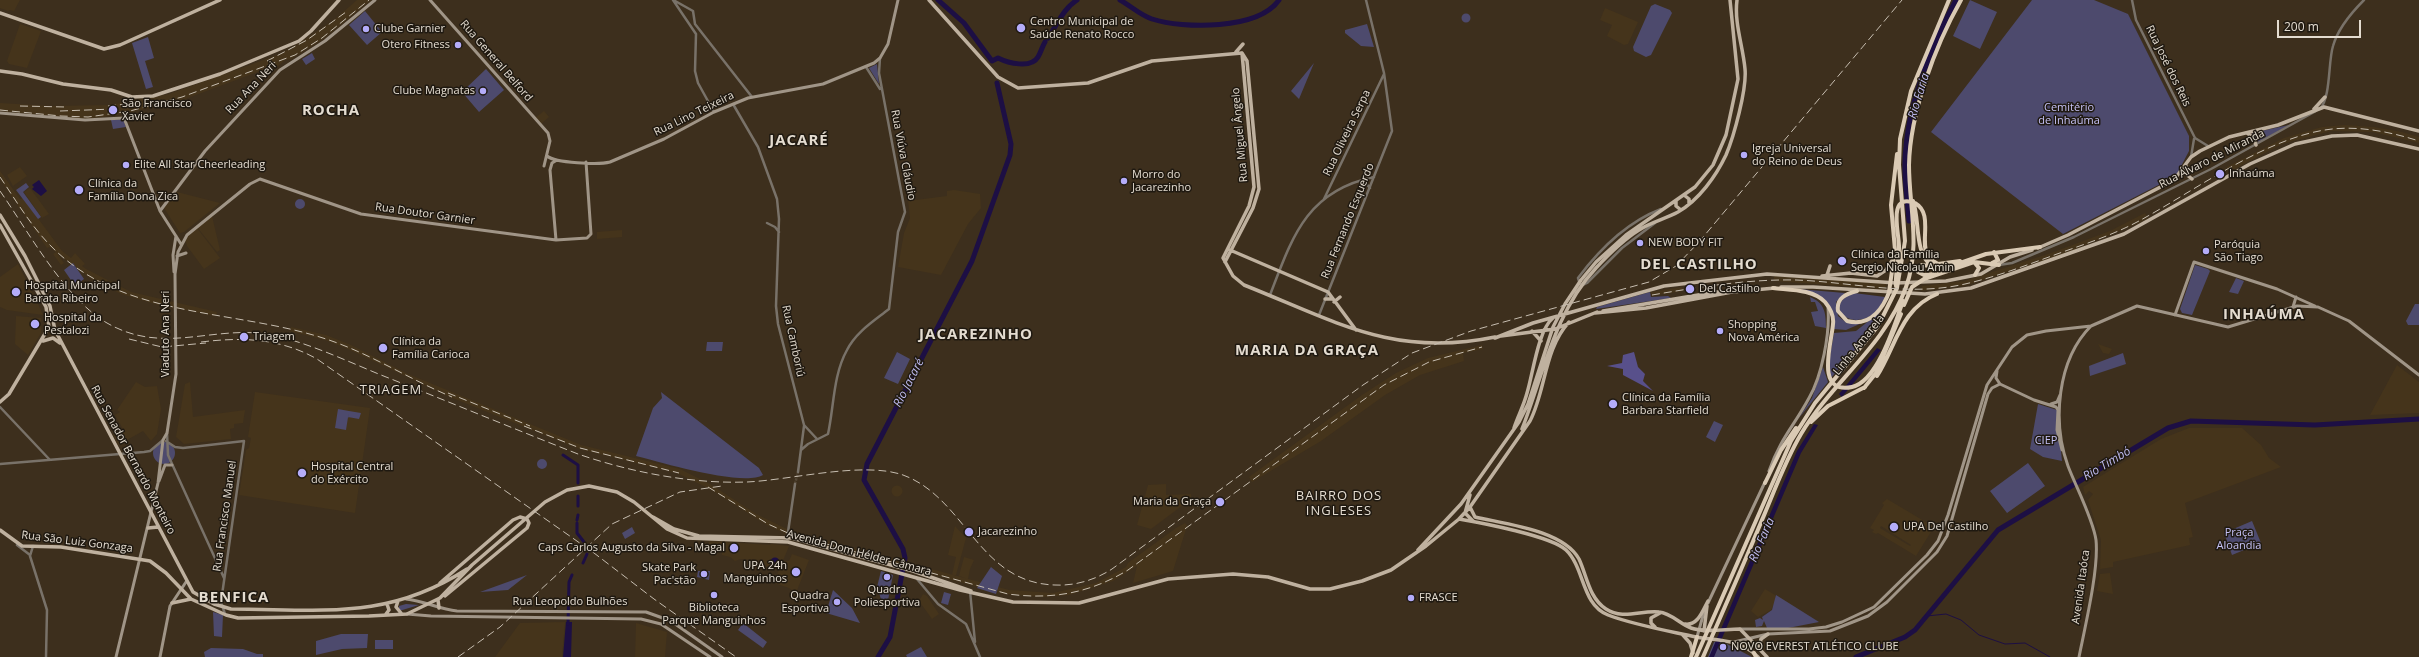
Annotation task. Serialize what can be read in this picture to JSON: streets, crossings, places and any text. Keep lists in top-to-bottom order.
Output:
{
  "streets": {
    "highway": ["Linha Amarela"],
    "main road": [
      "Rua General Belford",
      "Rua Ana Neri",
      "Rua Lino Teixeira",
      "Rua Miguel Ângelo",
      "Rua Doutor Garnier",
      "Viaduto Ana Neri",
      "Rua Senador Bernardo Monteiro",
      "Rua São Luiz Gonzaga",
      "Avenida Dom Hélder Câmara",
      "Avenida Itaóca",
      "Rua Leopoldo Bulhões"
    ],
    "street": [
      "Rua José dos Reis",
      "Rua Oliveira Serpa",
      "Rua Viúva Cláudio",
      "Rua Álvaro de Miranda",
      "Rua Fernando Esquerdo",
      "Rua Camboriú",
      "Rua Francisco Manuel"
    ]
  },
  "crossings": [
    ["Rua General Belford", "Rua Lino Teixeira"],
    ["Rua Lino Teixeira", "Rua Doutor Garnier"],
    ["Rua Lino Teixeira", "Rua Camboriú"],
    ["Rua Viúva Cláudio", "Rua Camboriú"],
    ["Rua Doutor Garnier", "Viaduto Ana Neri"],
    ["Viaduto Ana Neri", "Rua Francisco Manuel"]
  ],
  "districts": [
    "ROCHA",
    "JACARÉ",
    "DEL CASTILHO",
    "INHAÚMA",
    "JACAREZINHO",
    "MARIA DA GRAÇA",
    "TRIAGEM",
    "BAIRRO DOS INGLESES",
    "BENFICA"
  ],
  "water": ["Rio Faria", "Rio Jacaré", "Rio Timbó"],
  "parks": ["Cemitério de Inhaúma", "CIEP", "Praça Aloandia"],
  "places": [
    "Centro Municipal de Saúde Renato Rocco",
    "Clube Garnier",
    "Otero Fitness",
    "Clube Magnatas",
    "São Francisco Xavier",
    "Igreja Universal do Reino de Deus",
    "Elite All Star Cheerleading",
    "Inhaúma",
    "Morro do Jacarezinho",
    "Clínica da Família Dona Zica",
    "NEW BODY FIT",
    "Paróquia São Tiago",
    "Clínica da Família Sergio Nicolau Amin",
    "Del Castilho",
    "Hospital Municipal Barata Ribeiro",
    "Hospital da Pestalozi",
    "Shopping Nova América",
    "Triagem",
    "Clínica da Família Carioca",
    "Clínica da Família Barbara Starfield",
    "Hospital Central do Exército",
    "Maria da Graça",
    "UPA Del Castilho",
    "Jacarezinho",
    "Caps Carlos Augusto da Silva - Magal",
    "UPA 24h Manguinhos",
    "Skate Park Pac'stão",
    "Quadra Poliesportiva",
    "Biblioteca Parque Manguinhos",
    "FRASCE",
    "Quadra Esportiva",
    "NOVO EVEREST ATLÉTICO CLUBE"
  ],
  "scale_bar": "200 m"
}
